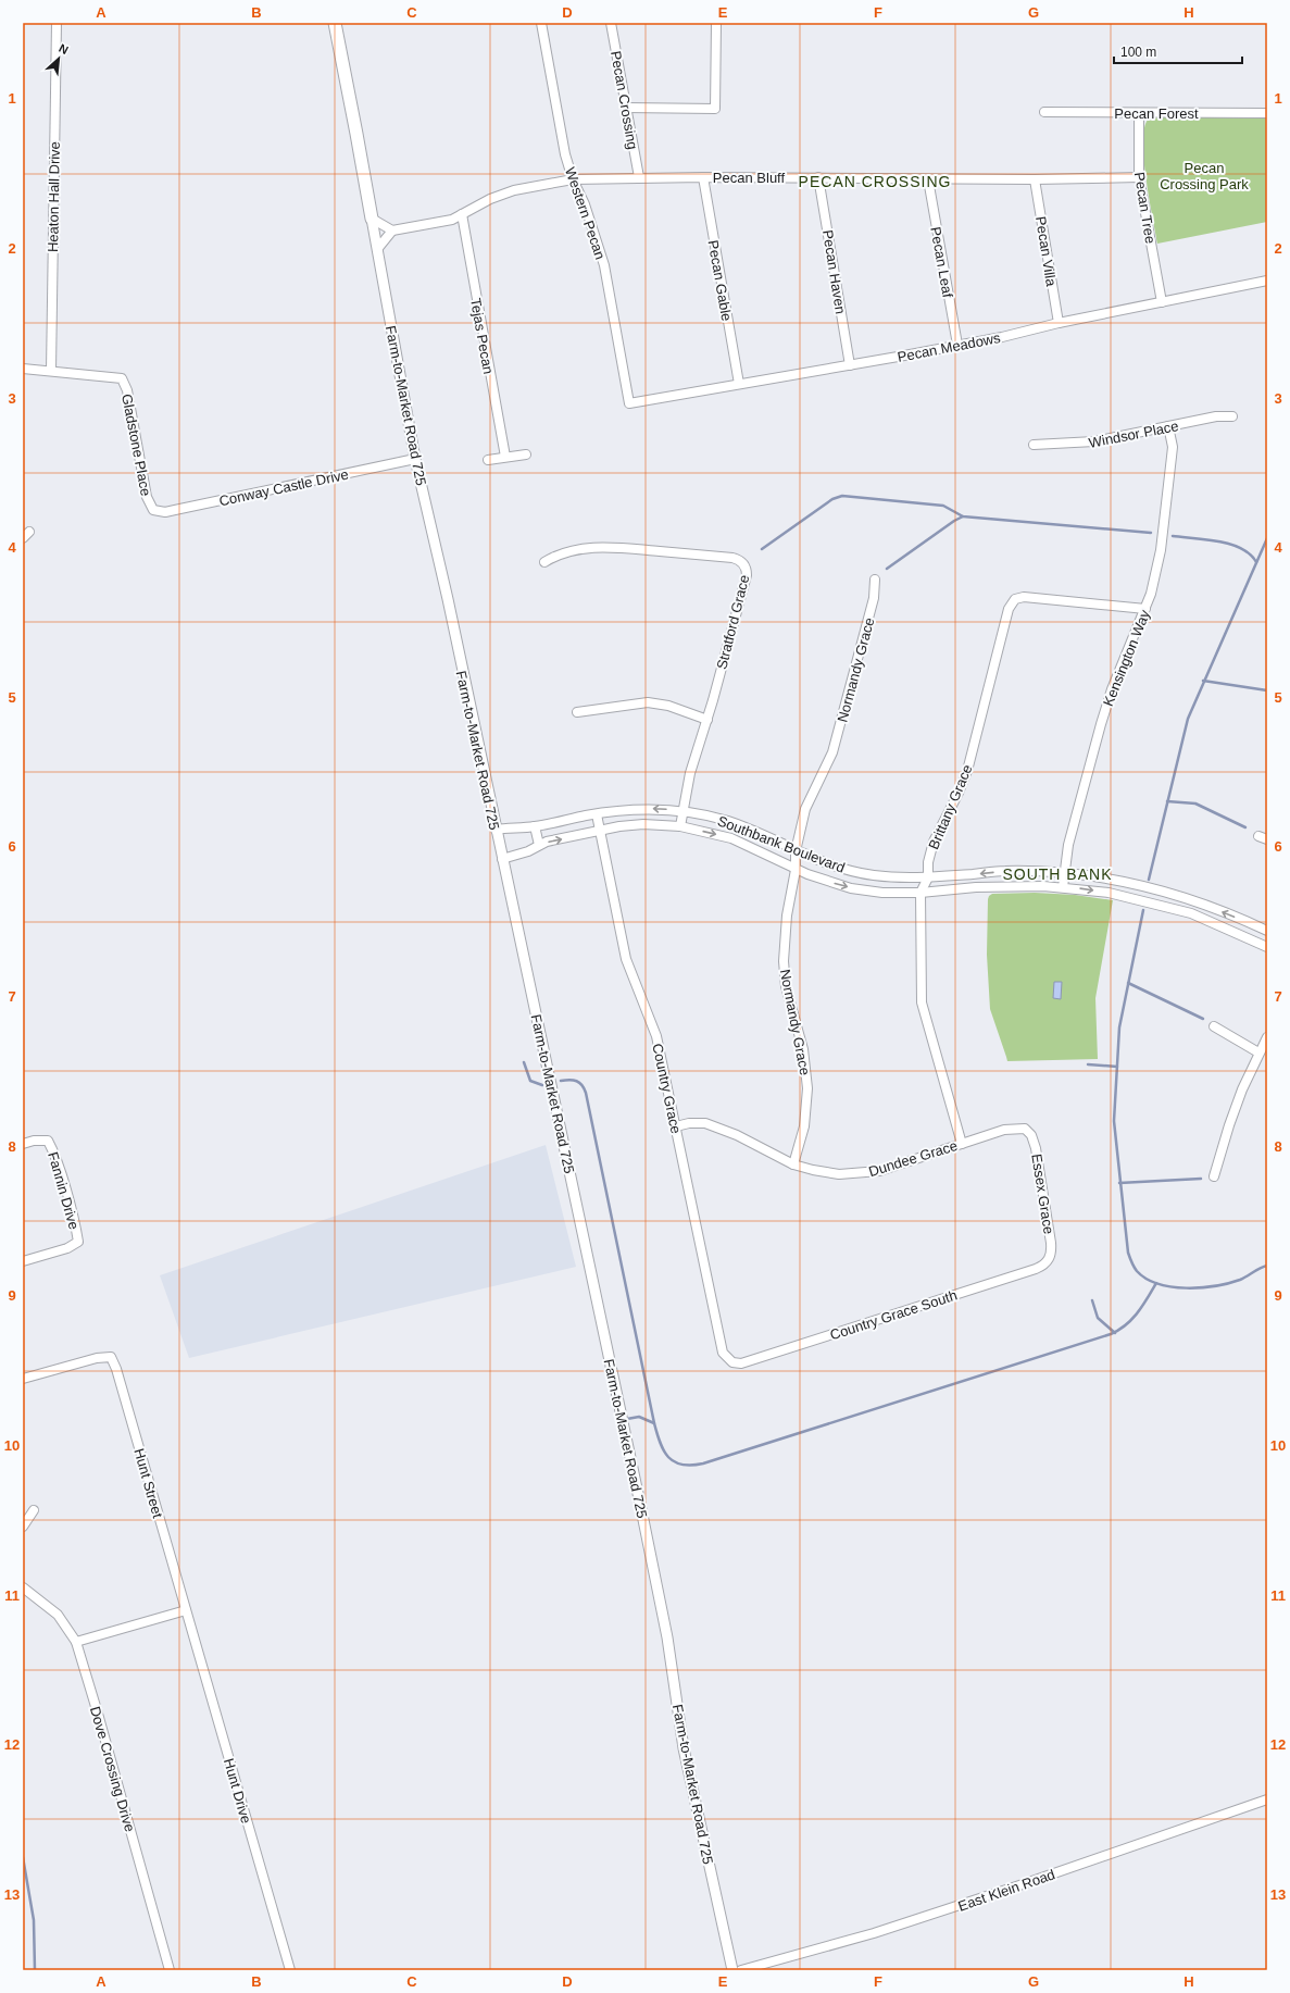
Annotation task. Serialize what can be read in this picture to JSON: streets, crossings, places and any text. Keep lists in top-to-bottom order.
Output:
{
  "streets": {
    "street": [
      "Pecan Crossing",
      "Pecan Forest",
      "Pecan Bluff",
      "Heaton Hall Drive",
      "Pecan Tree",
      "Western Pecan",
      "Pecan Villa",
      "Pecan Leaf",
      "Pecan Haven",
      "Pecan Gable",
      "Tejas Pecan",
      "Pecan Meadows",
      "Farm-to-Market Road 725",
      "Windsor Place",
      "Gladstone Place",
      "Conway Castle Drive",
      "Stratford Grace",
      "Kensington Way",
      "Normandy Grace",
      "Brittany Grace",
      "Southbank Boulevard",
      "Country Grace",
      "Dundee Grace",
      "Fannin Drive",
      "Essex Grace",
      "Country Grace South",
      "Hunt Street",
      "Dove Crossing Drive",
      "Hunt Drive",
      "East Klein Road"
    ]
  },
  "crossings": [
    ["Pecan Crossing", "Pecan Bluff"],
    ["Pecan Forest", "Pecan Tree"],
    ["Pecan Bluff", "Pecan Tree"],
    ["Pecan Bluff", "Western Pecan"],
    ["Pecan Bluff", "Pecan Villa"],
    ["Pecan Bluff", "Pecan Leaf"],
    ["Pecan Bluff", "Pecan Haven"],
    ["Pecan Bluff", "Pecan Gable"],
    ["Pecan Bluff", "Tejas Pecan"],
    ["Heaton Hall Drive", "Gladstone Place"],
    ["Pecan Tree", "Pecan Meadows"],
    ["Western Pecan", "Pecan Meadows"],
    ["Pecan Villa", "Pecan Meadows"],
    ["Pecan Leaf", "Pecan Meadows"],
    ["Pecan Haven", "Pecan Meadows"],
    ["Pecan Gable", "Pecan Meadows"],
    ["Farm-to-Market Road 725", "Conway Castle Drive"],
    ["Farm-to-Market Road 725", "Southbank Boulevard"],
    ["Windsor Place", "Kensington Way"],
    ["Gladstone Place", "Conway Castle Drive"],
    ["Stratford Grace", "Southbank Boulevard"],
    ["Kensington Way", "Brittany Grace"],
    ["Kensington Way", "Southbank Boulevard"],
    ["Normandy Grace", "Southbank Boulevard"],
    ["Normandy Grace", "Dundee Grace"],
    ["Brittany Grace", "Southbank Boulevard"],
    ["Brittany Grace", "Dundee Grace"],
    ["Southbank Boulevard", "Country Grace"],
    ["Country Grace", "Dundee Grace"],
    ["Country Grace", "Country Grace South"],
    ["Dundee Grace", "Essex Grace"],
    ["Essex Grace", "Country Grace South"],
    ["Hunt Street", "Hunt Drive"]
  ],
  "districts": ["PECAN CROSSING", "SOUTH BANK"],
  "parks": ["Pecan Crossing Park"],
  "scale_bar": "100 m",
  "north": "top right",
  "grid": {
    "columns": [
      "A",
      "B",
      "C",
      "D",
      "E",
      "F",
      "G",
      "H"
    ],
    "rows": [
      "1",
      "2",
      "3",
      "4",
      "5",
      "6",
      "7",
      "8",
      "9",
      "10",
      "11",
      "12",
      "13"
    ]
  }
}
